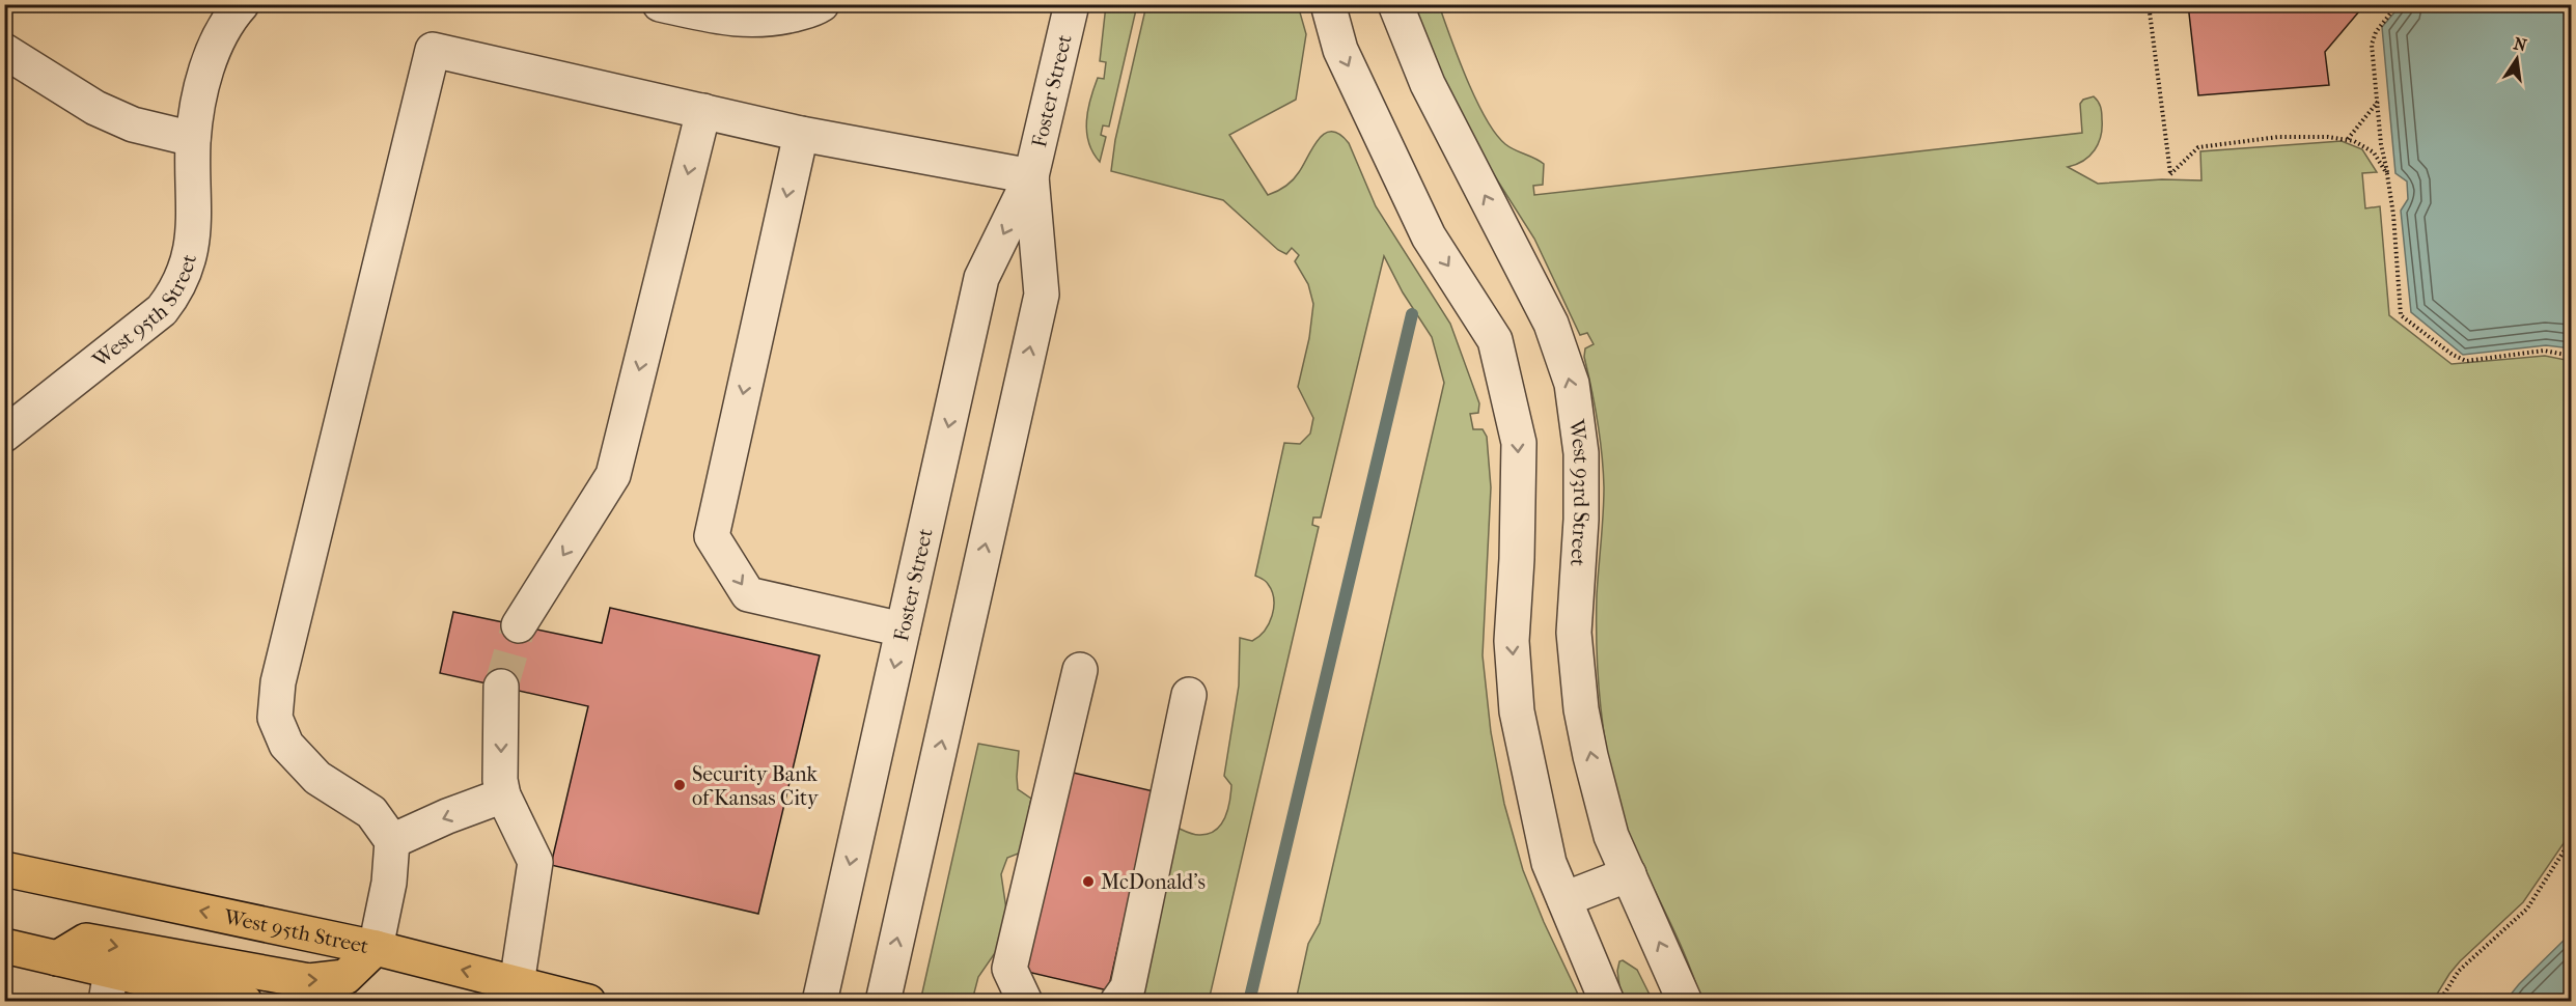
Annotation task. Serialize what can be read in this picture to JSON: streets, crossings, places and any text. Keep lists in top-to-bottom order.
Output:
{
  "streets": {
    "main road": ["West 95th Street"],
    "street": ["Foster Street", "West 93rd Street"]
  },
  "one_way": ["West 95th Street"],
  "places": ["Security Bank of Kansas City", "McDonald's"],
  "north": "top"
}
